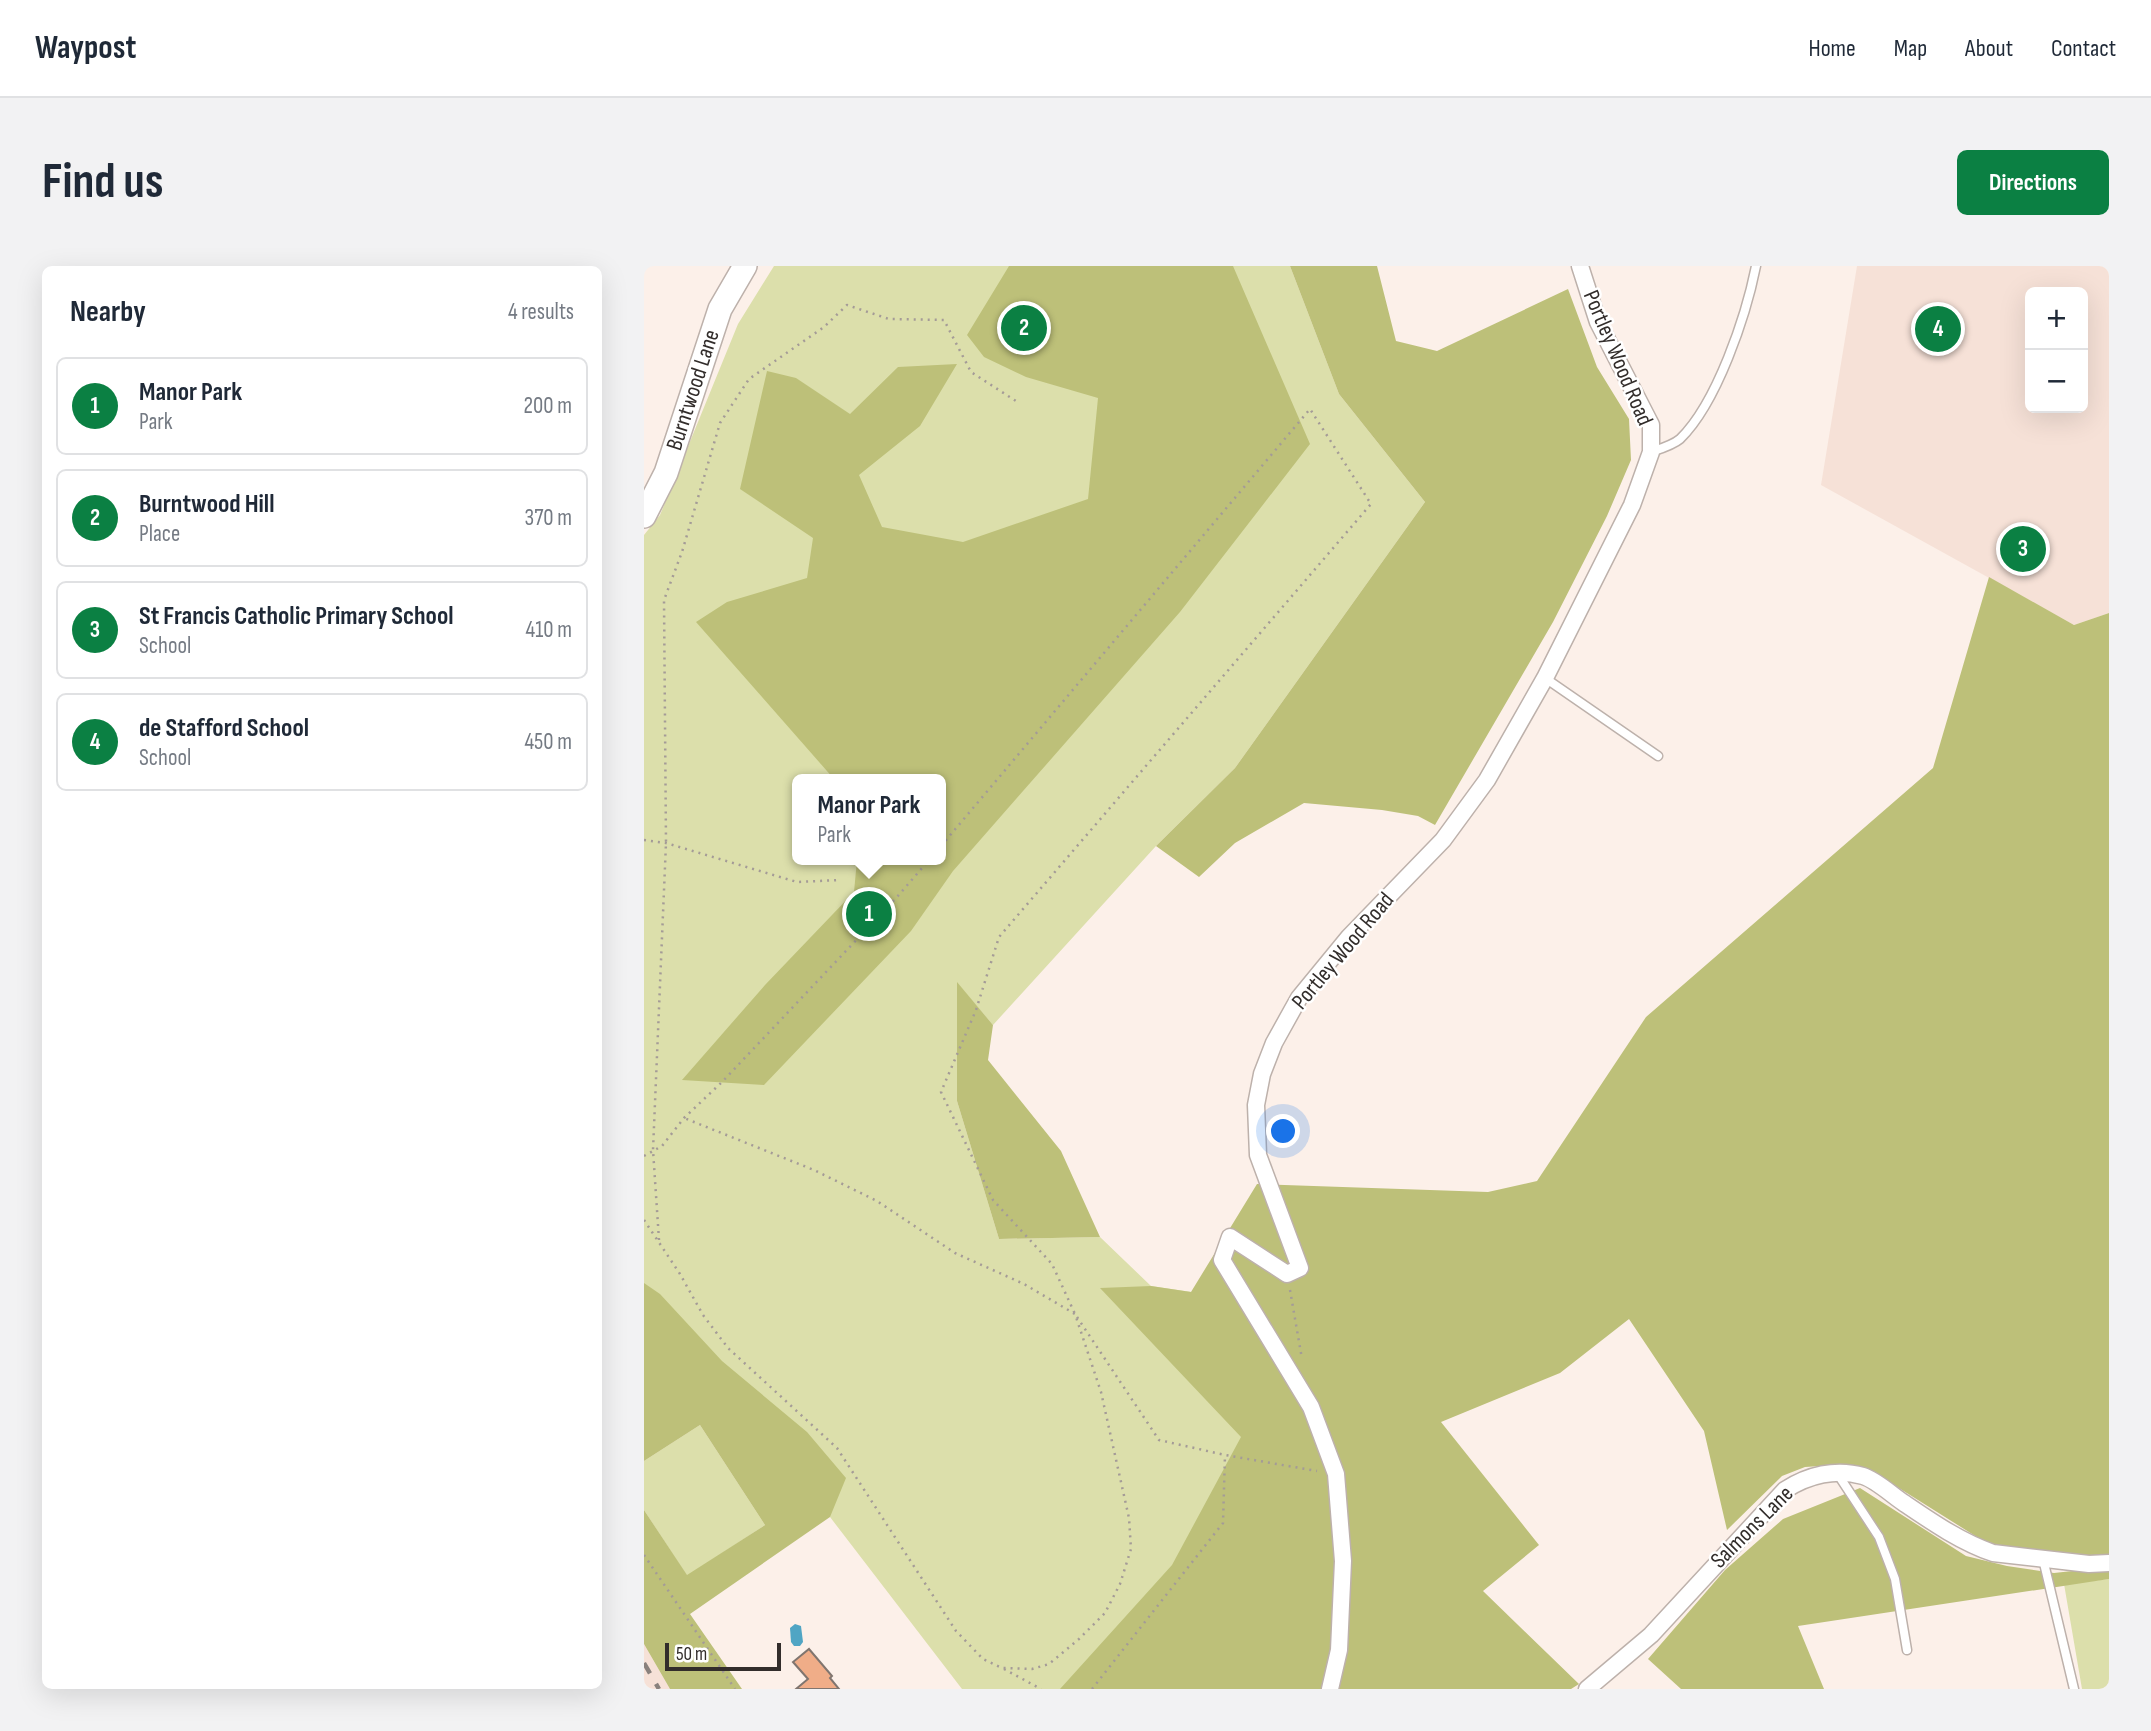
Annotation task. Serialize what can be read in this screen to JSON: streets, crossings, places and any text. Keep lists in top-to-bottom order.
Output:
{
  "streets": {
    "street": ["Portley Wood Road", "Burntwood Lane", "Salmons Lane"]
  },
  "scale_bar": "50 m",
  "page": {
    "header": "Waypost",
    "nav": [
      "Home",
      "Map",
      "About",
      "Contact"
    ],
    "buttons": "Directions",
    "title": "Find us",
    "heading": ["Nearby", "4 results"],
    "map_buttons": ["+", "−"],
    "pins": [
      "2",
      "4",
      "3",
      "1"
    ],
    "list": [
      {
        "mark": "1",
        "name": "Manor Park",
        "note": "Park",
        "value": "200 m"
      },
      {
        "mark": "2",
        "name": "Burntwood Hill",
        "note": "Place",
        "value": "370 m"
      },
      {
        "mark": "3",
        "name": "St Francis Catholic Primary School",
        "note": "School",
        "value": "410 m"
      },
      {
        "mark": "4",
        "name": "de Stafford School",
        "note": "School",
        "value": "450 m"
      }
    ],
    "popup": ["Manor Park", "Park"],
    "scale": "50 m"
  }
}
